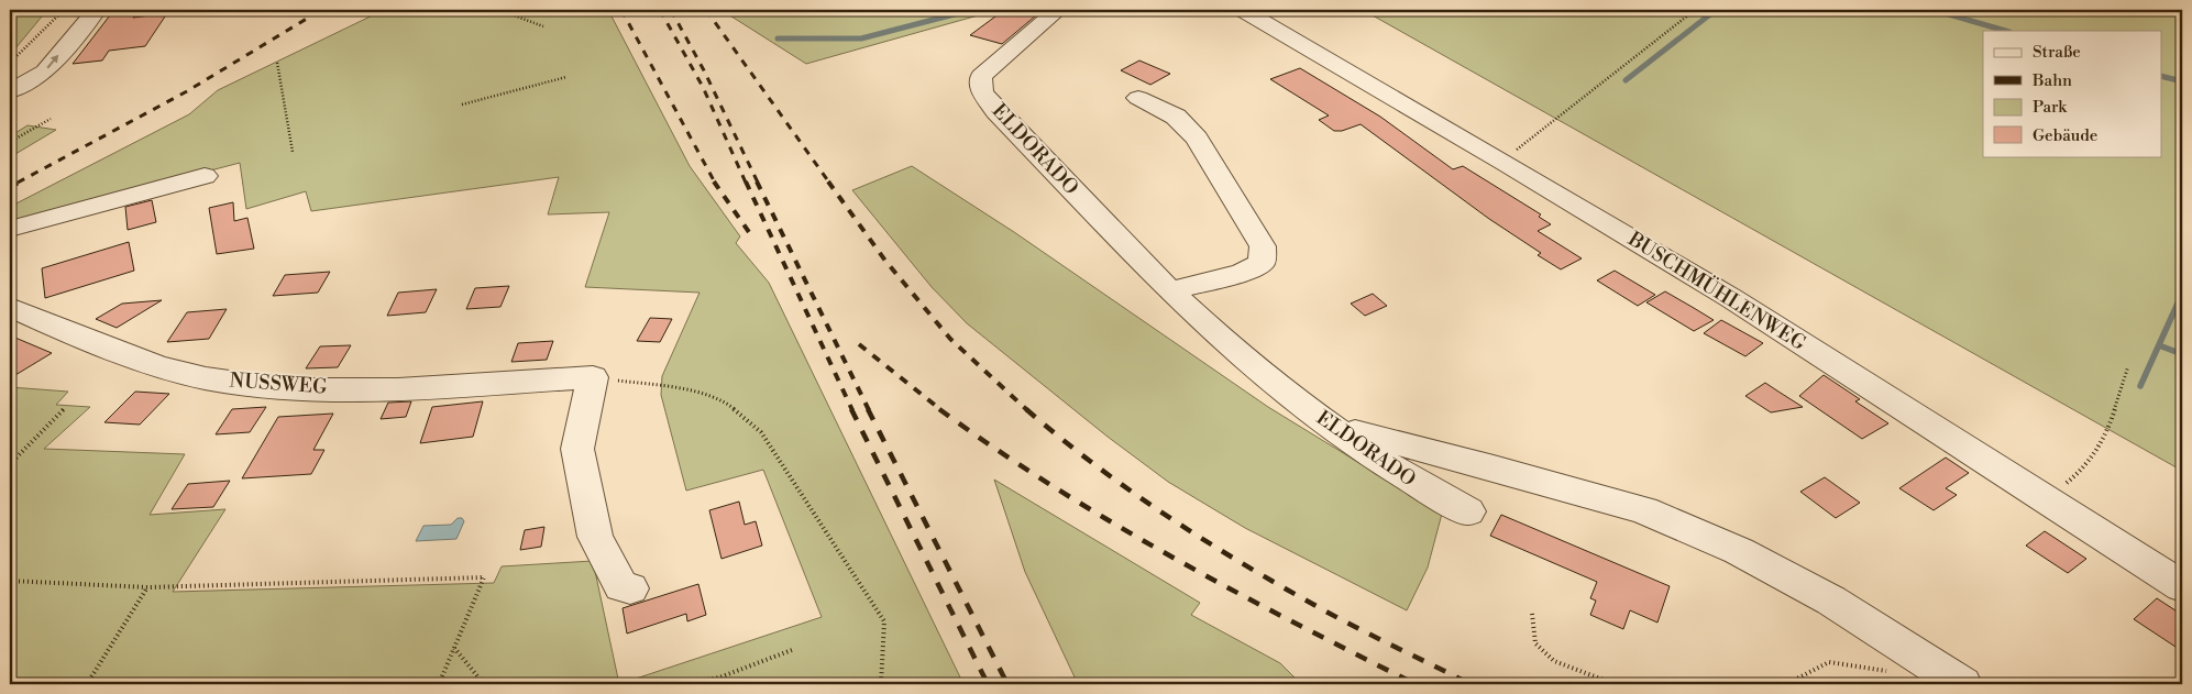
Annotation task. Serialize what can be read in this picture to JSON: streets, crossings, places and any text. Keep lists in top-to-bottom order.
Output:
{
  "streets": {
    "street": ["ELDORADO", "BUSCHMÜHLENWEG", "NUSSWEG"]
  },
  "legend": [
    "Straße",
    "Bahn",
    "Park",
    "Gebäude"
  ]
}
